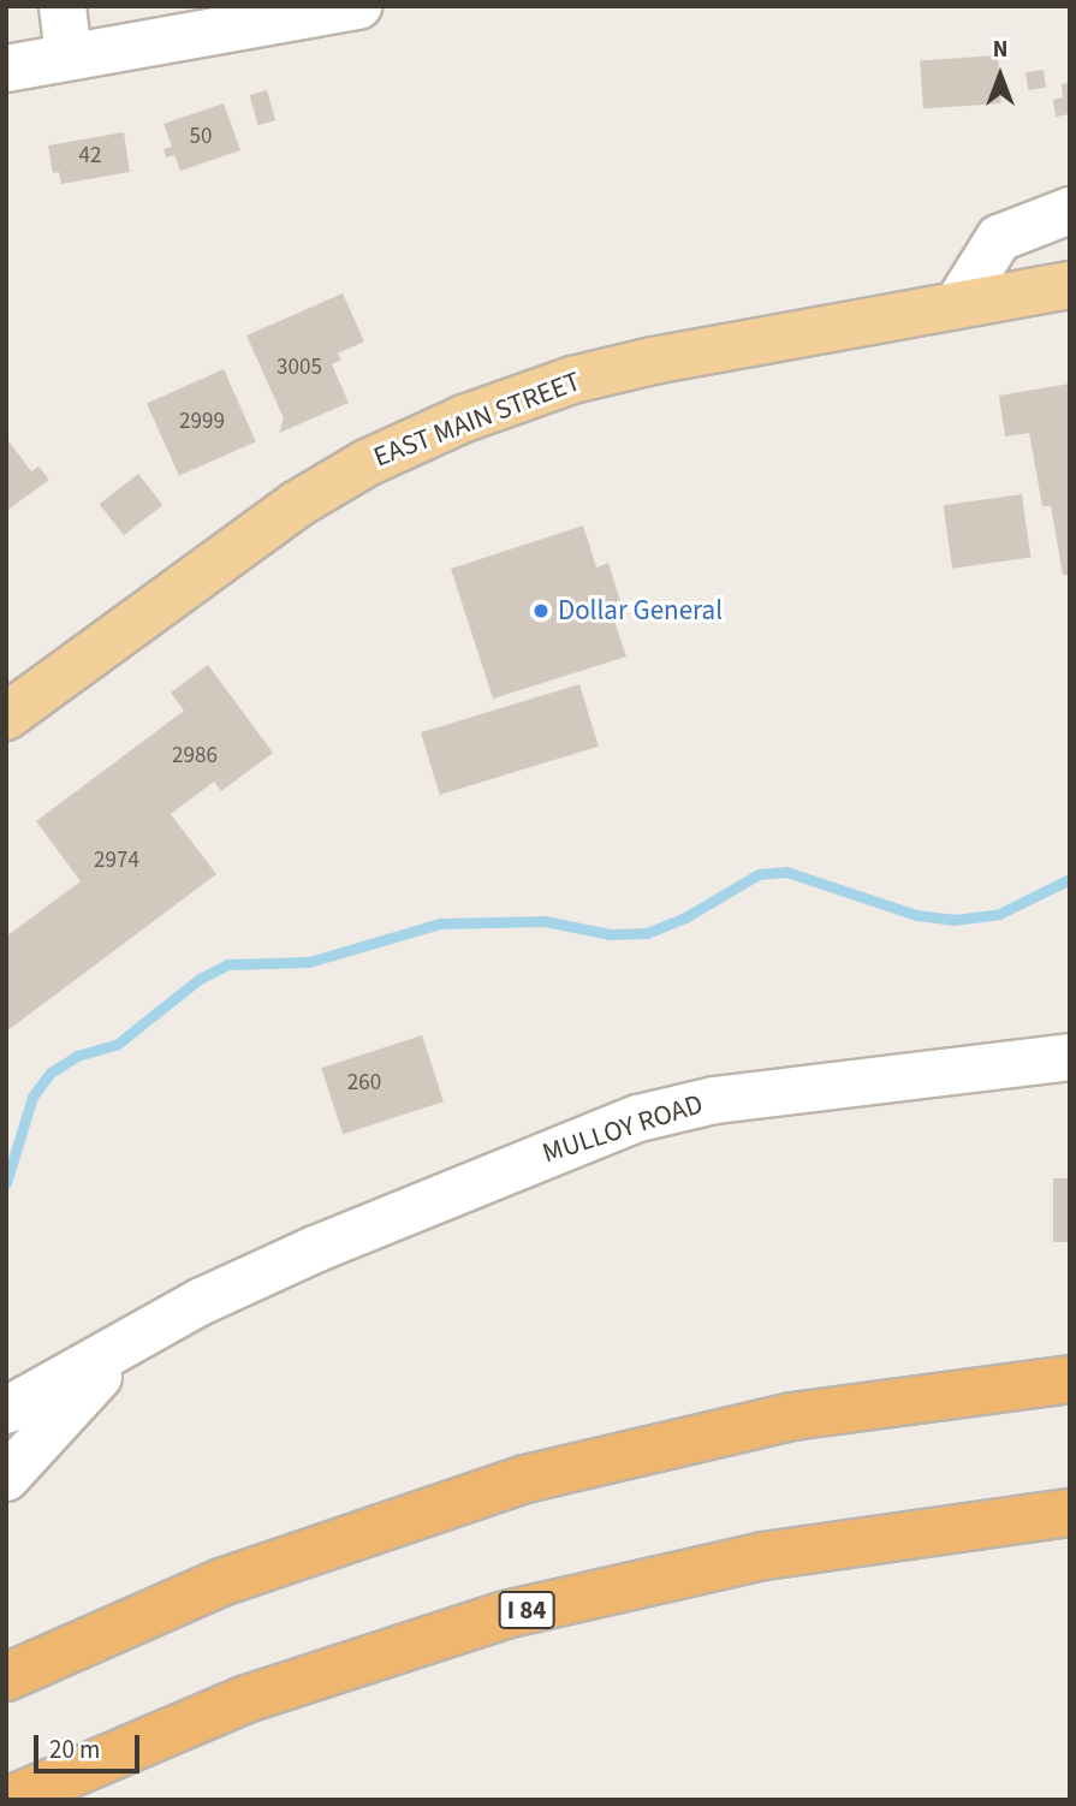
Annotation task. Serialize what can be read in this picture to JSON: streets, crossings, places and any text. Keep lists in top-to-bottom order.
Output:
{
  "streets": {
    "highway": ["I 84"],
    "main road": ["EAST MAIN STREET"],
    "street": ["MULLOY ROAD"]
  },
  "places": ["Dollar General"],
  "house_numbers": [
    "50",
    "42",
    "3005",
    "2999",
    "2986",
    "2974",
    "260"
  ],
  "scale_bar": "20 m",
  "north": "top"
}
